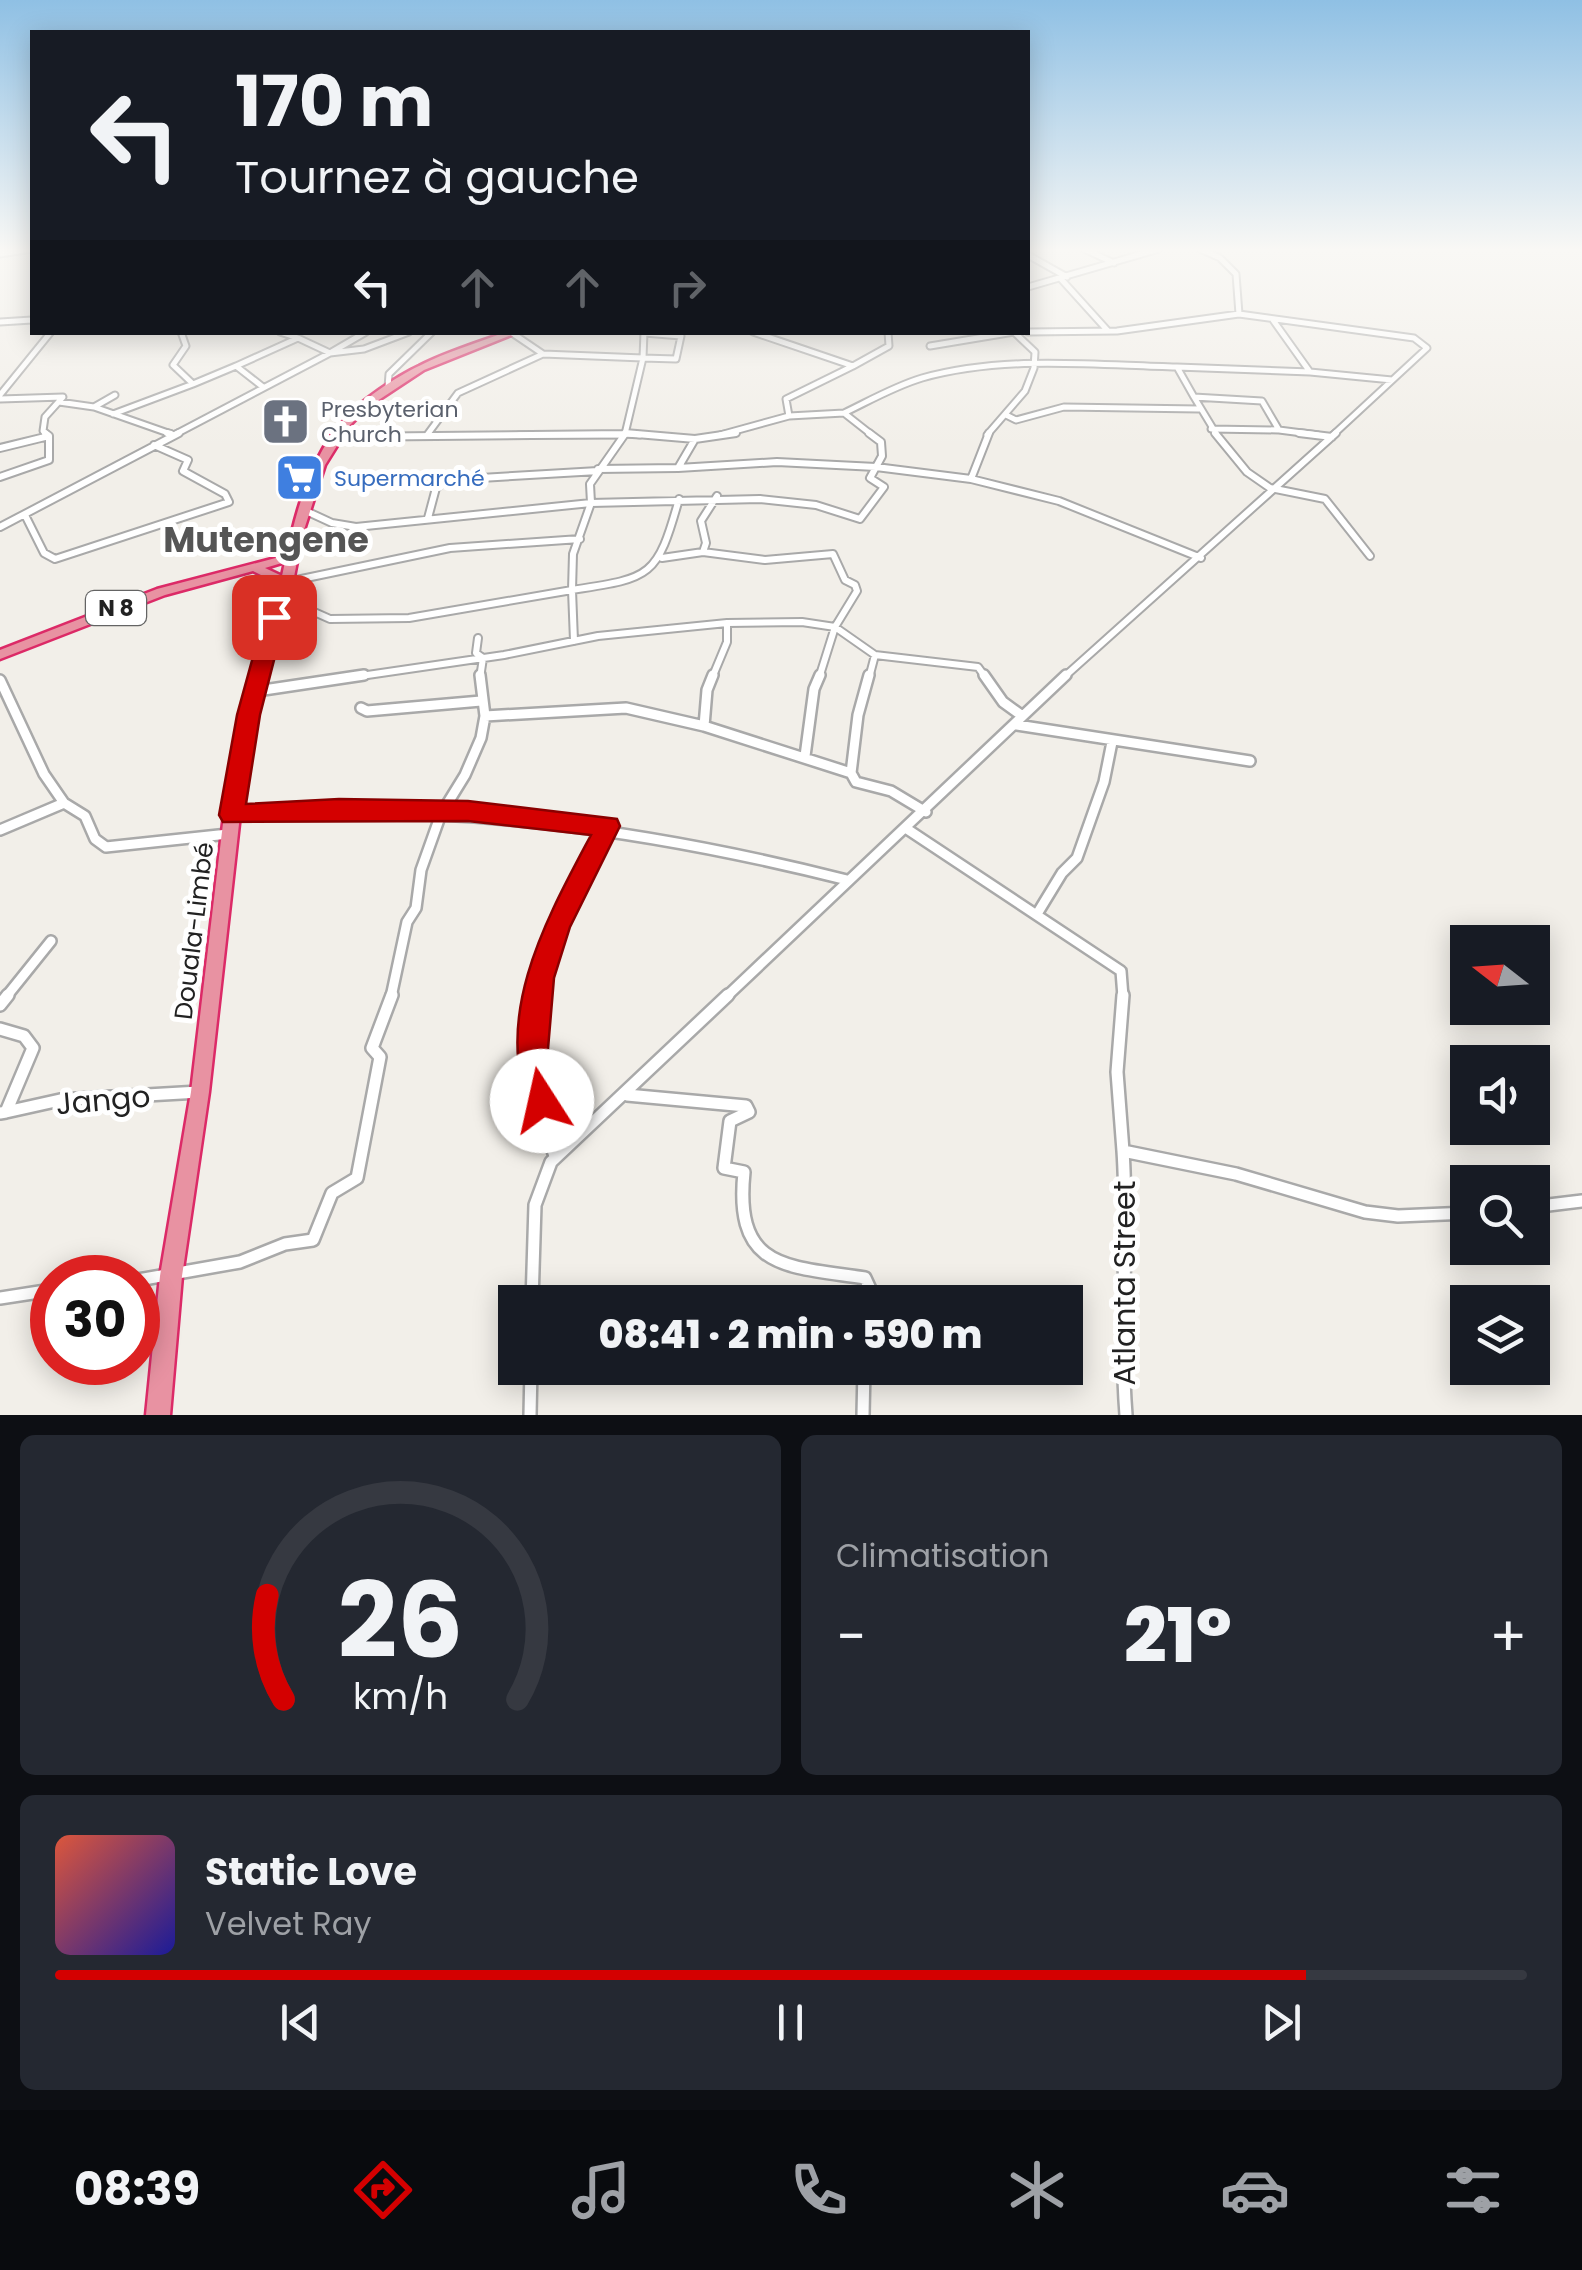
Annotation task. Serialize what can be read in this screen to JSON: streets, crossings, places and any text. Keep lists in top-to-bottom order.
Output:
{
  "streets": {
    "highway": ["N 8", "Douala-Limbé"],
    "street": ["Jango", "Atlanta Street"]
  },
  "crossings": [
    ["N 8", "Douala-Limbé"],
    ["Douala-Limbé", "Jango"]
  ],
  "districts": ["Mutengene"],
  "places": {
    "church": ["Presbyterian Church"],
    "supermarket": ["Supermarché"]
  },
  "north": "left",
  "page": {
    "turn": ["170 m", "Tournez à gauche"],
    "limit": "30",
    "trip": "08:41 · 2 min · 590 m",
    "tile": "Climatisation",
    "heat": ["−", "21°", "+"],
    "song": ["Static Love", "Velvet Ray"],
    "tabs": "08:39",
    "gauge": ["26", "km/h"]
  }
}
